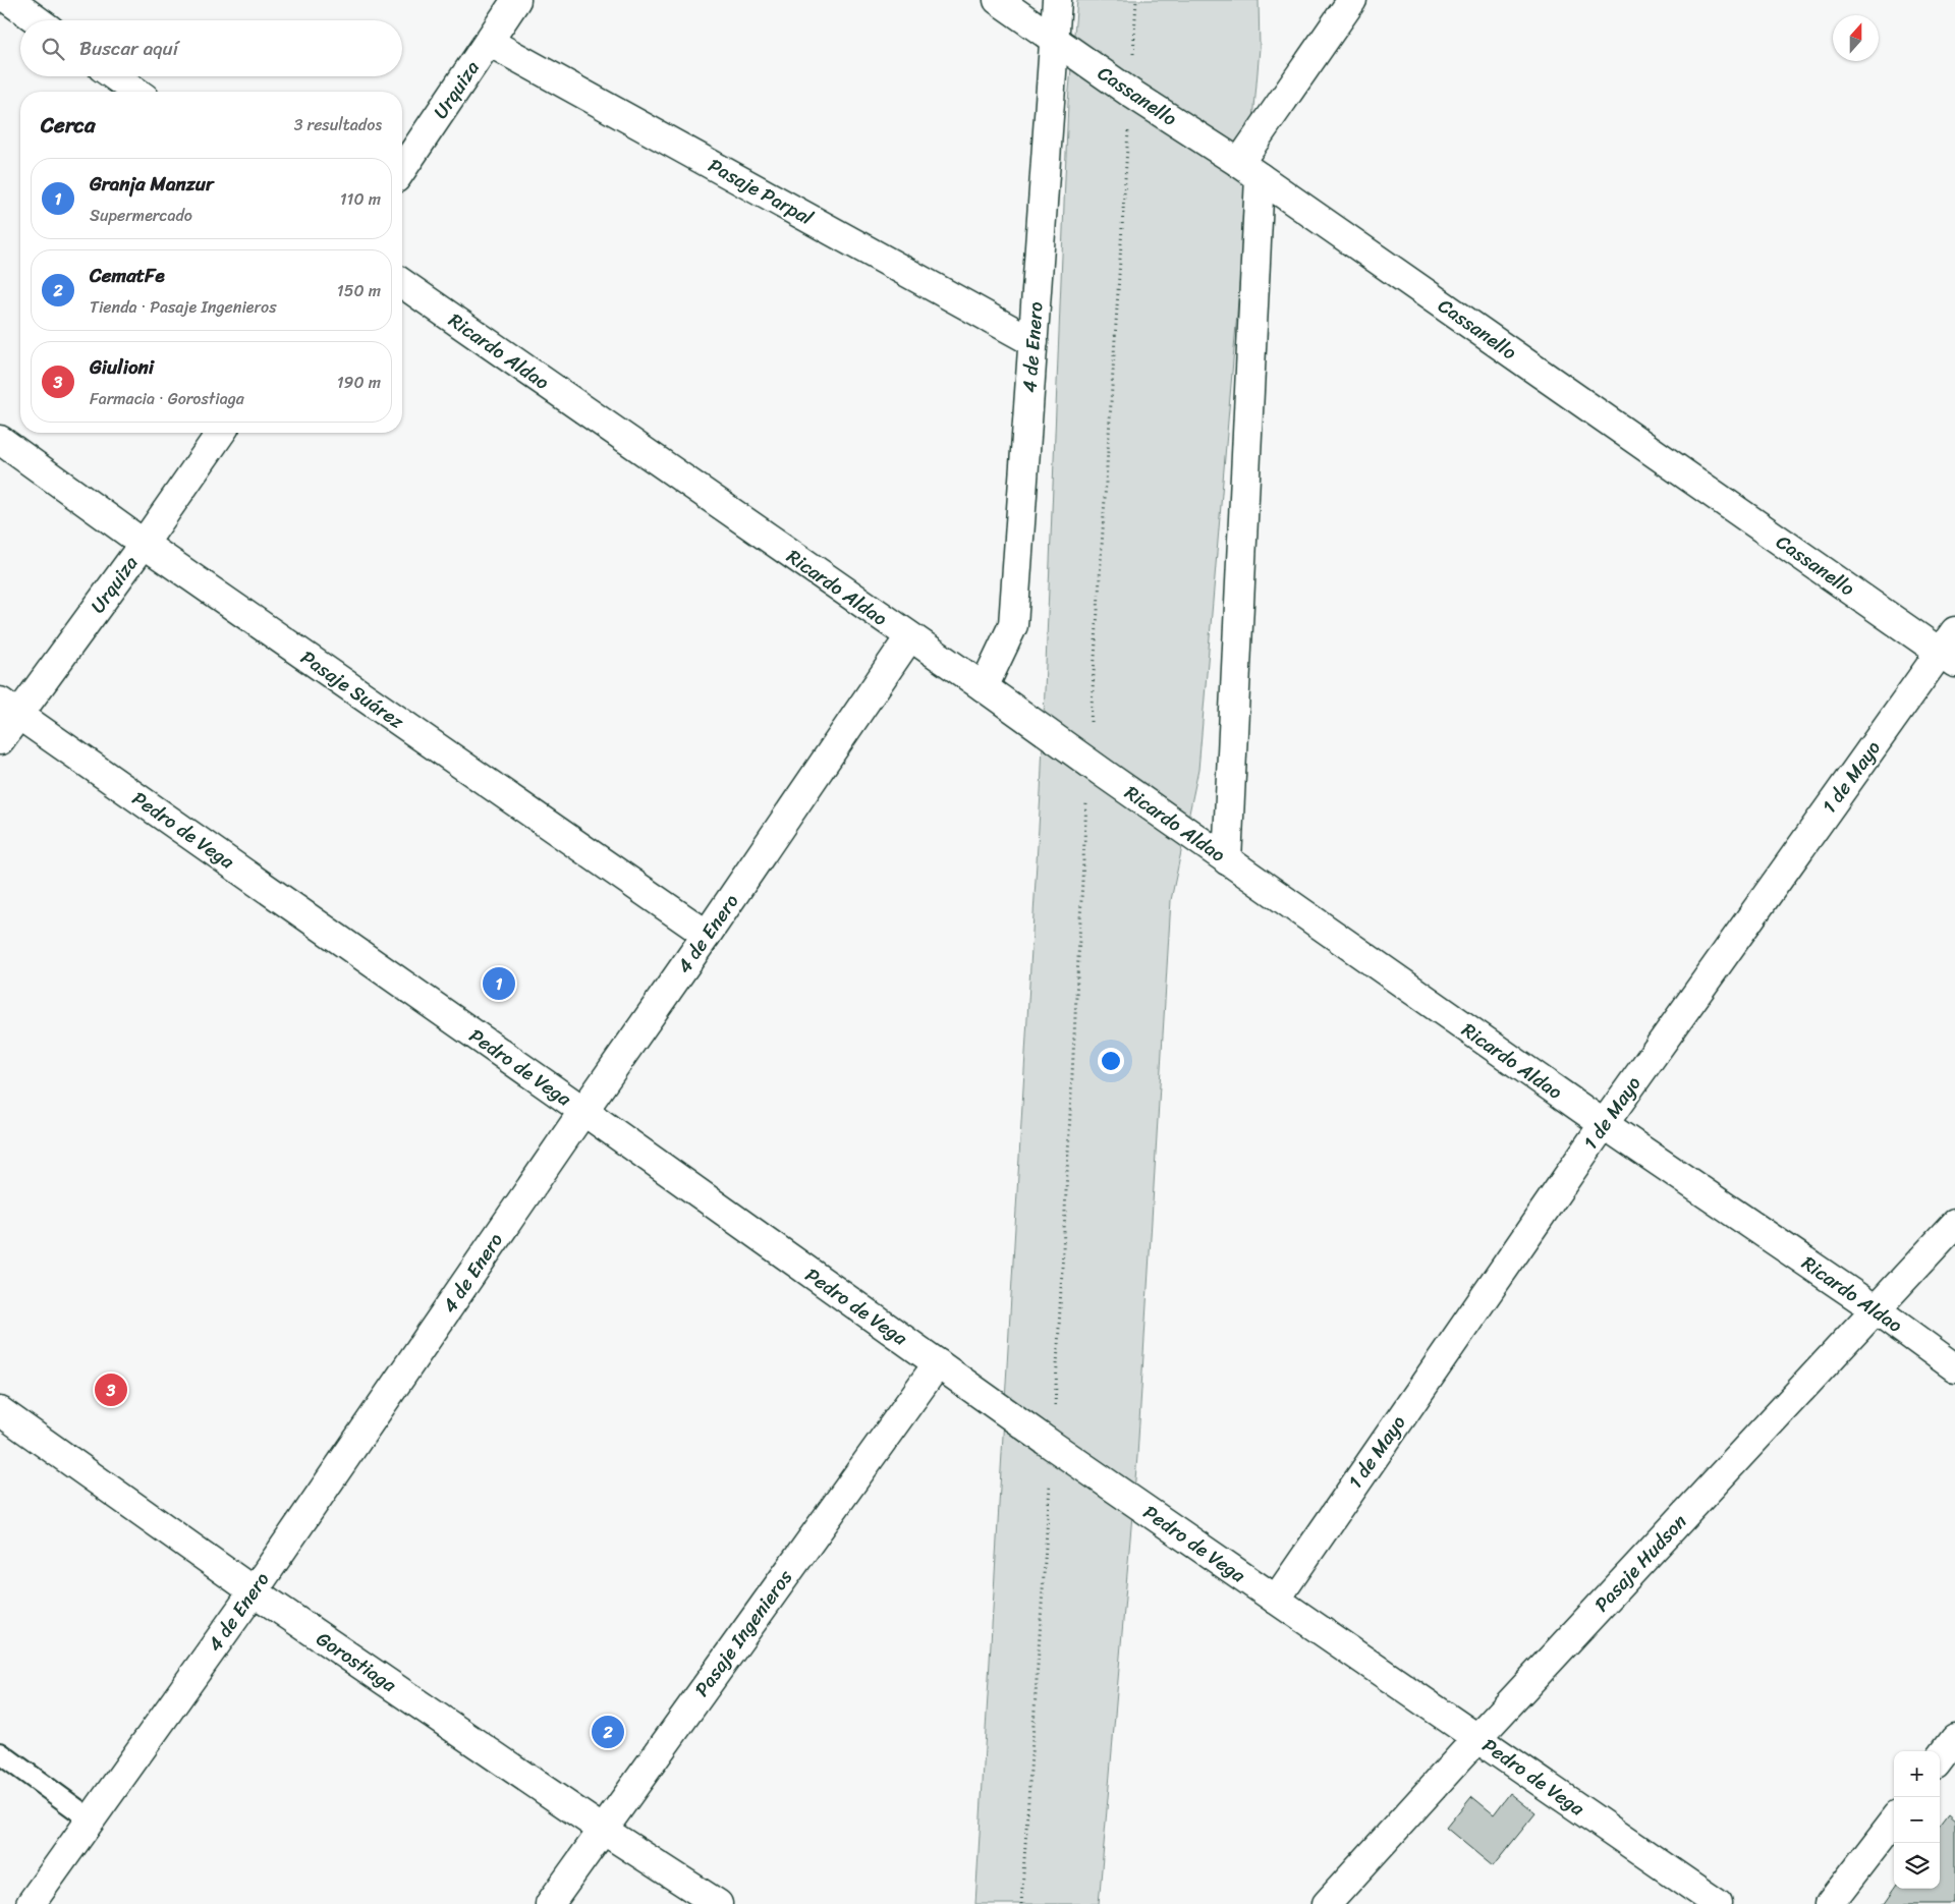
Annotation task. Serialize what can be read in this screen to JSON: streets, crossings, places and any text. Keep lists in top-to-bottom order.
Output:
{
  "streets": {
    "street": [
      "Urquiza",
      "Cassanello",
      "Pasaje Parpal",
      "4 de Enero",
      "Ricardo Aldao",
      "Pasaje Suárez",
      "1 de Mayo",
      "Pedro de Vega",
      "Pasaje Hudson",
      "Pasaje Ingenieros",
      "Gorostiaga"
    ]
  },
  "crossings": [
    ["Urquiza", "Pasaje Parpal"],
    ["Urquiza", "Pasaje Suárez"],
    ["Urquiza", "Pedro de Vega"],
    ["Cassanello", "4 de Enero"],
    ["Cassanello", "1 de Mayo"],
    ["Pasaje Parpal", "4 de Enero"],
    ["4 de Enero", "Ricardo Aldao"],
    ["4 de Enero", "Pasaje Suárez"],
    ["4 de Enero", "Pedro de Vega"],
    ["4 de Enero", "Gorostiaga"],
    ["Ricardo Aldao", "1 de Mayo"],
    ["Ricardo Aldao", "Pasaje Hudson"],
    ["1 de Mayo", "Pedro de Vega"],
    ["Pedro de Vega", "Pasaje Hudson"],
    ["Pedro de Vega", "Pasaje Ingenieros"],
    ["Pasaje Ingenieros", "Gorostiaga"]
  ],
  "north": "top",
  "page": {
    "search": "Buscar aquí",
    "heading": ["Cerca", "3 resultados"],
    "list": [
      {
        "mark": "1",
        "name": "Granja Manzur",
        "note": "Supermercado",
        "value": "110 m"
      },
      {
        "mark": "2",
        "name": "CematFe",
        "note": "Tienda · Pasaje Ingenieros",
        "value": "150 m"
      },
      {
        "mark": "3",
        "name": "Giulioni",
        "note": "Farmacia · Gorostiaga",
        "value": "190 m"
      }
    ],
    "pins": ["1", "3", "2"],
    "map_buttons": ["+", "−"]
  }
}
